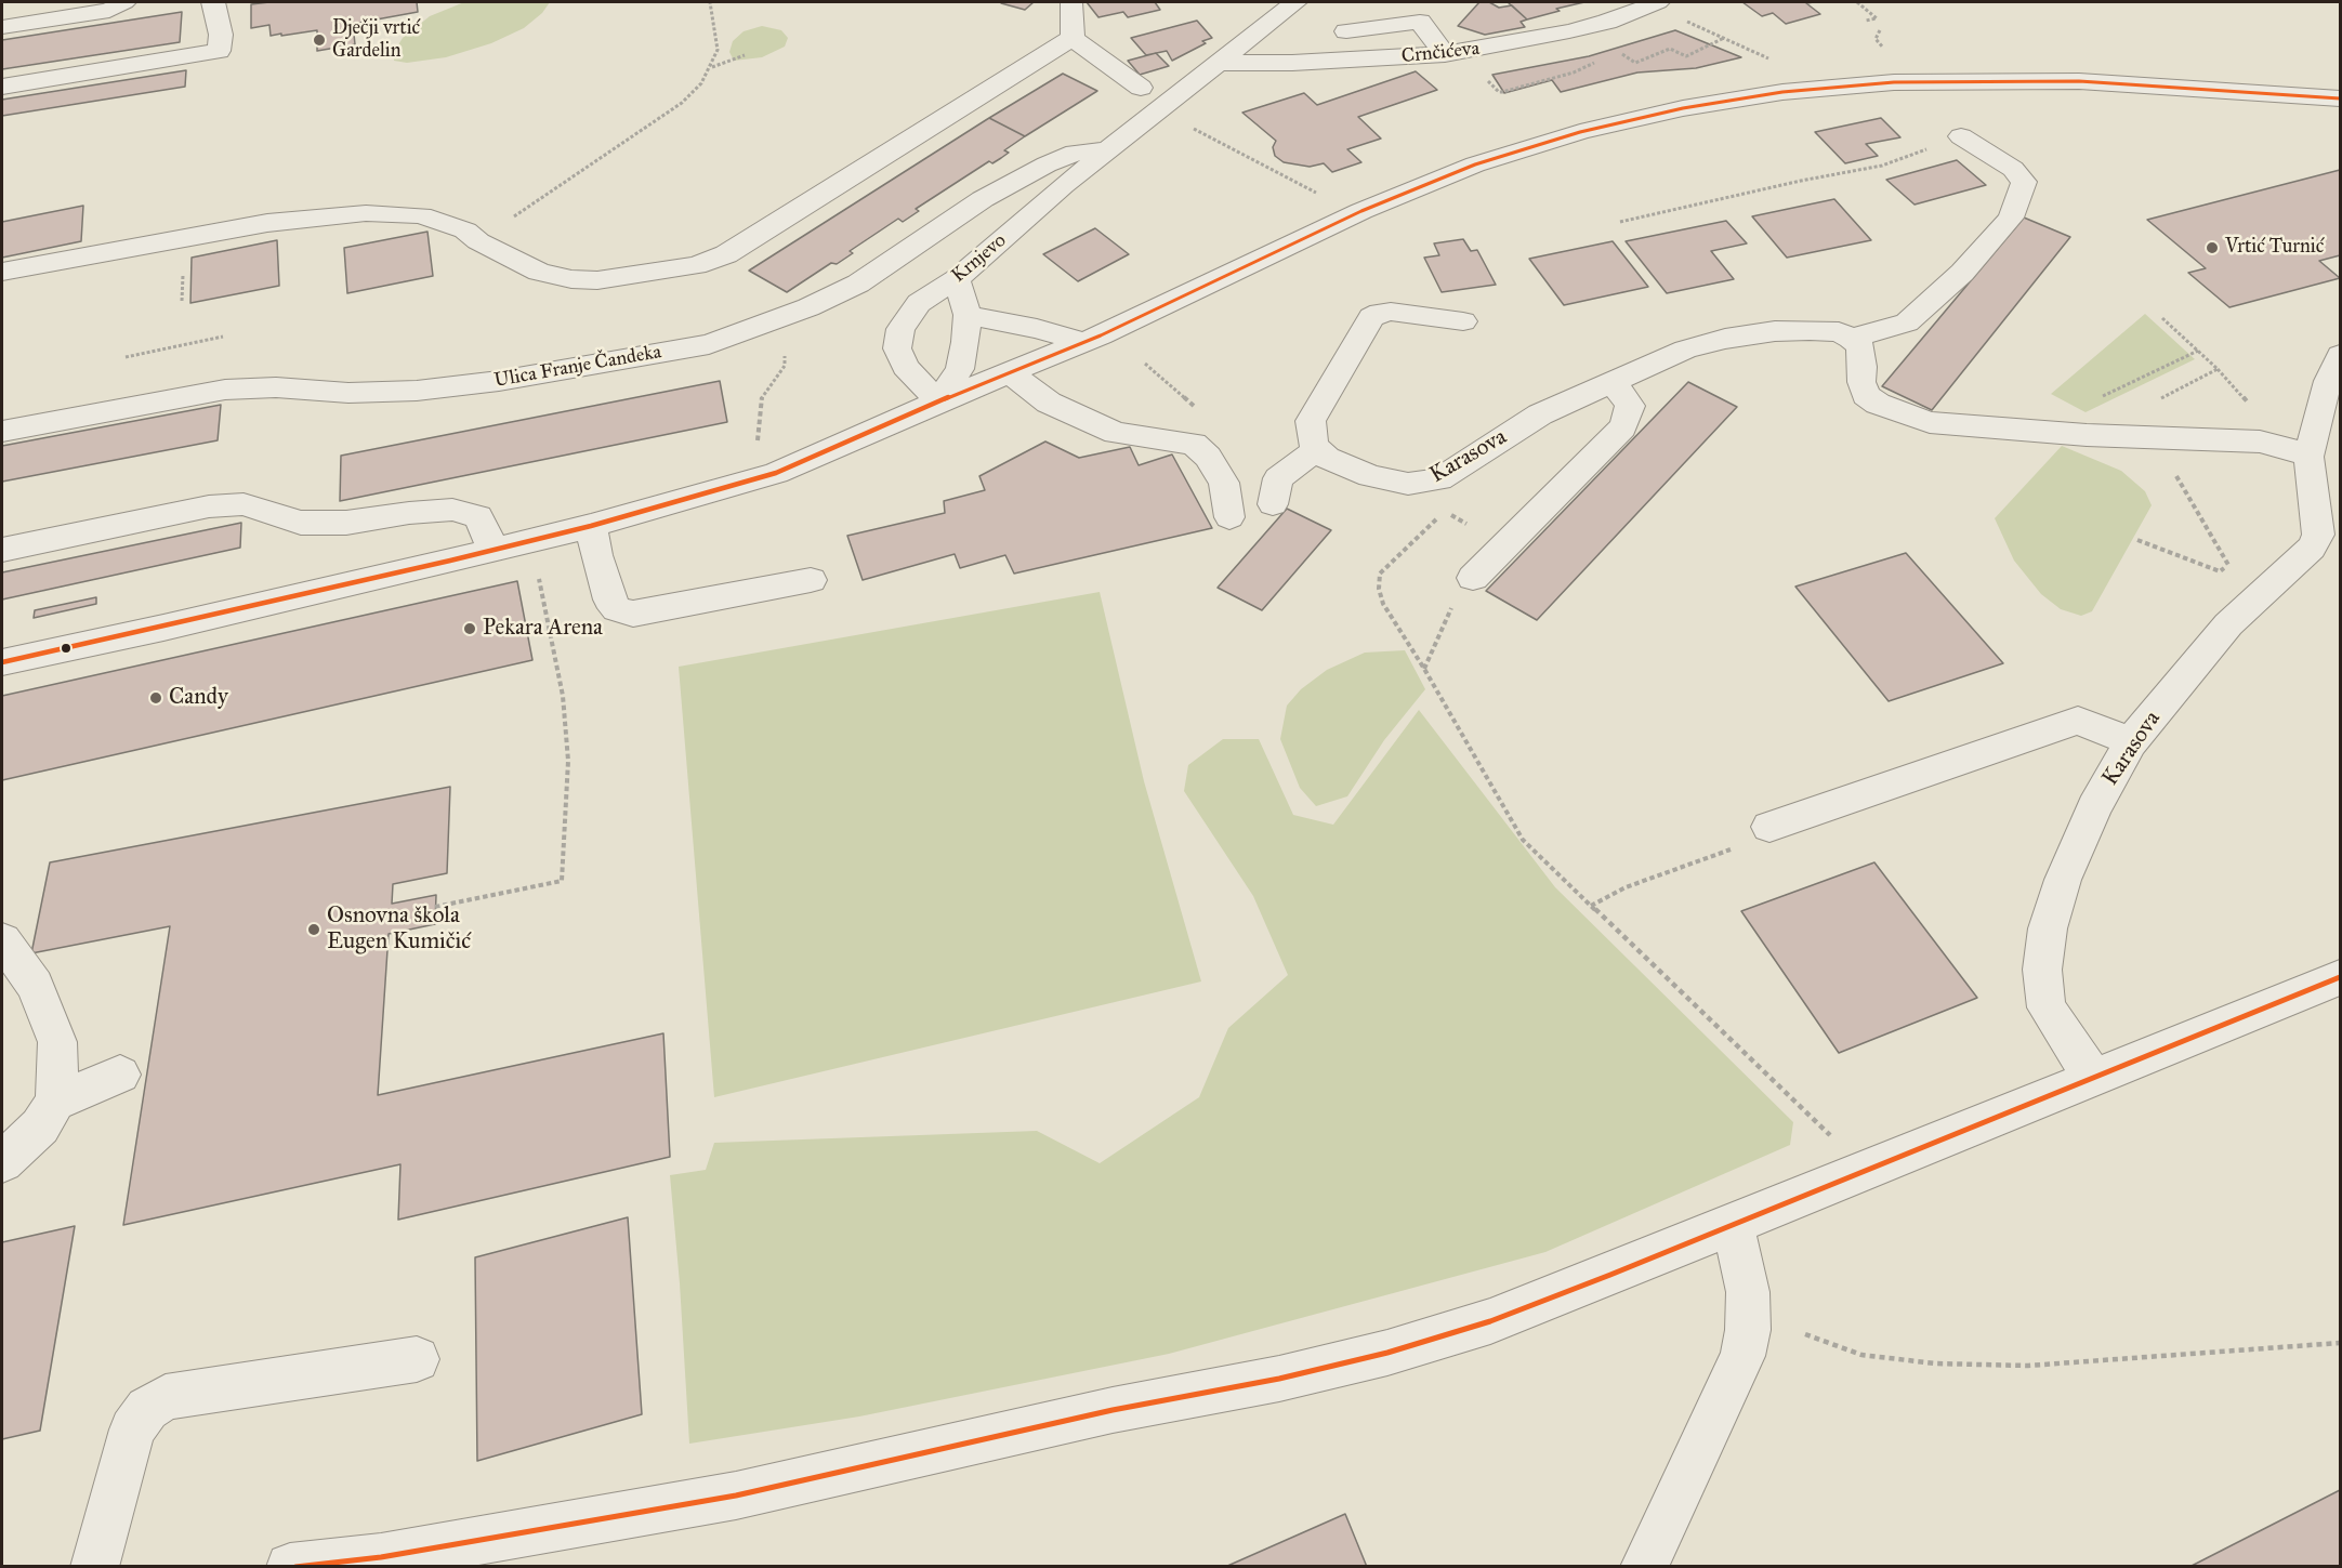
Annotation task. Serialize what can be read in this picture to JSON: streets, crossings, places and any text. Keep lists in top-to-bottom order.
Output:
{
  "streets": {
    "street": [
      "Crnčićeva",
      "Krnjevo",
      "Ulica Franje Čandeka",
      "Karasova"
    ]
  },
  "crossings": [
    ["Crnčićeva", "Krnjevo"],
    ["Krnjevo", "Ulica Franje Čandeka"]
  ],
  "places": [
    "Dječji vrtić Gardelin",
    "Vrtić Turnić",
    "Pekara Arena",
    "Candy",
    "Osnovna škola Eugen Kumičić"
  ]
}
